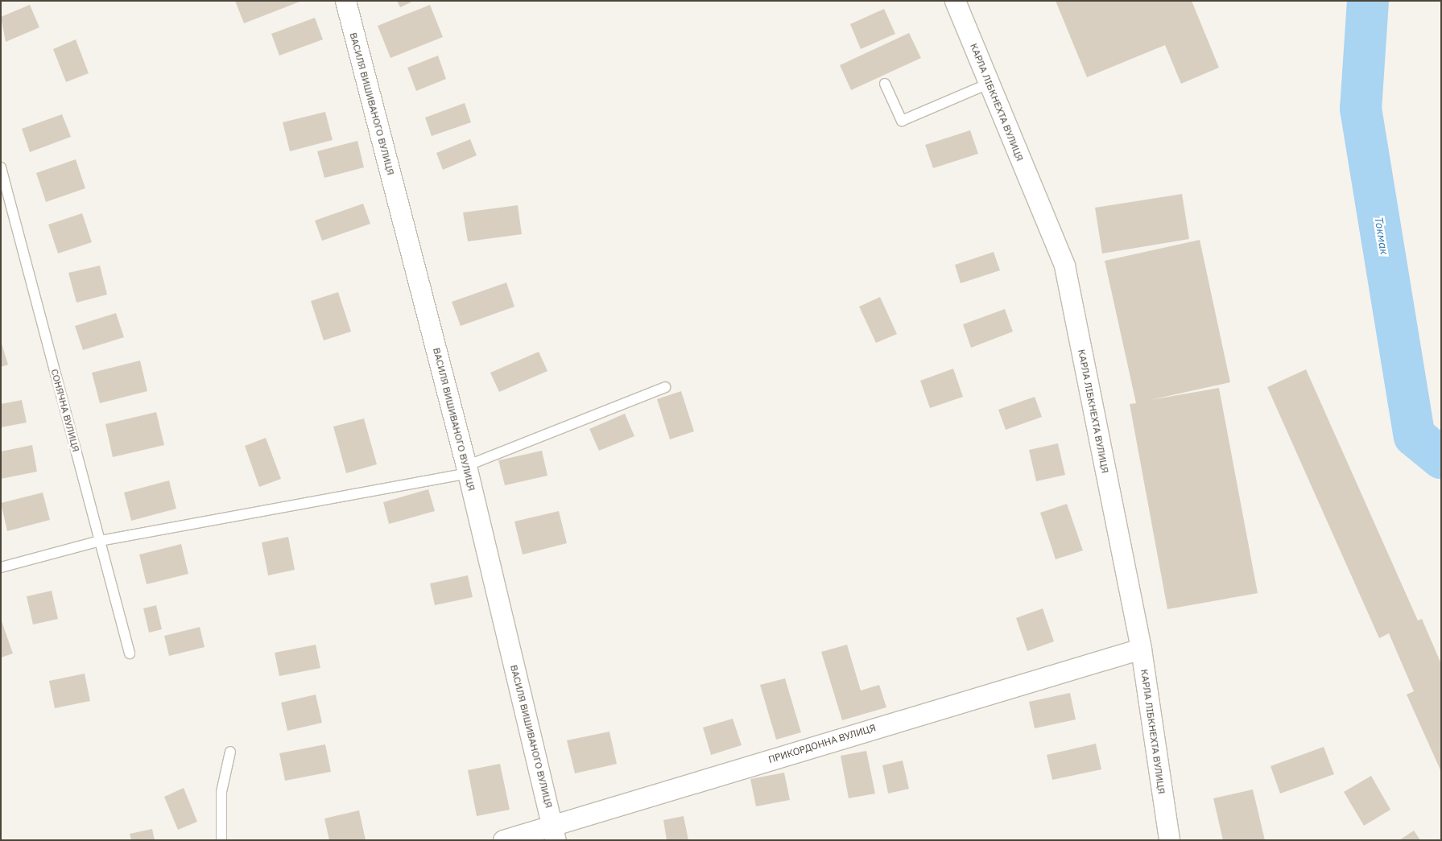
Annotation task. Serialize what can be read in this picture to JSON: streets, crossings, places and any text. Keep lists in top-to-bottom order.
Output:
{
  "streets": {
    "street": ["КАРЛА ЛІБКНЕХТА ВУЛИЦЯ", "ВАСИЛЯ ВИШИВАНОГО ВУЛИЦЯ", "ПРИКОРДОННА ВУЛИЦЯ"],
    "lane": ["СОНЯЧНА ВУЛИЦЯ"]
  },
  "crossings": [
    ["КАРЛА ЛІБКНЕХТА ВУЛИЦЯ", "ПРИКОРДОННА ВУЛИЦЯ"],
    ["ВАСИЛЯ ВИШИВАНОГО ВУЛИЦЯ", "ПРИКОРДОННА ВУЛИЦЯ"]
  ],
  "water": ["Токмак"]
}
